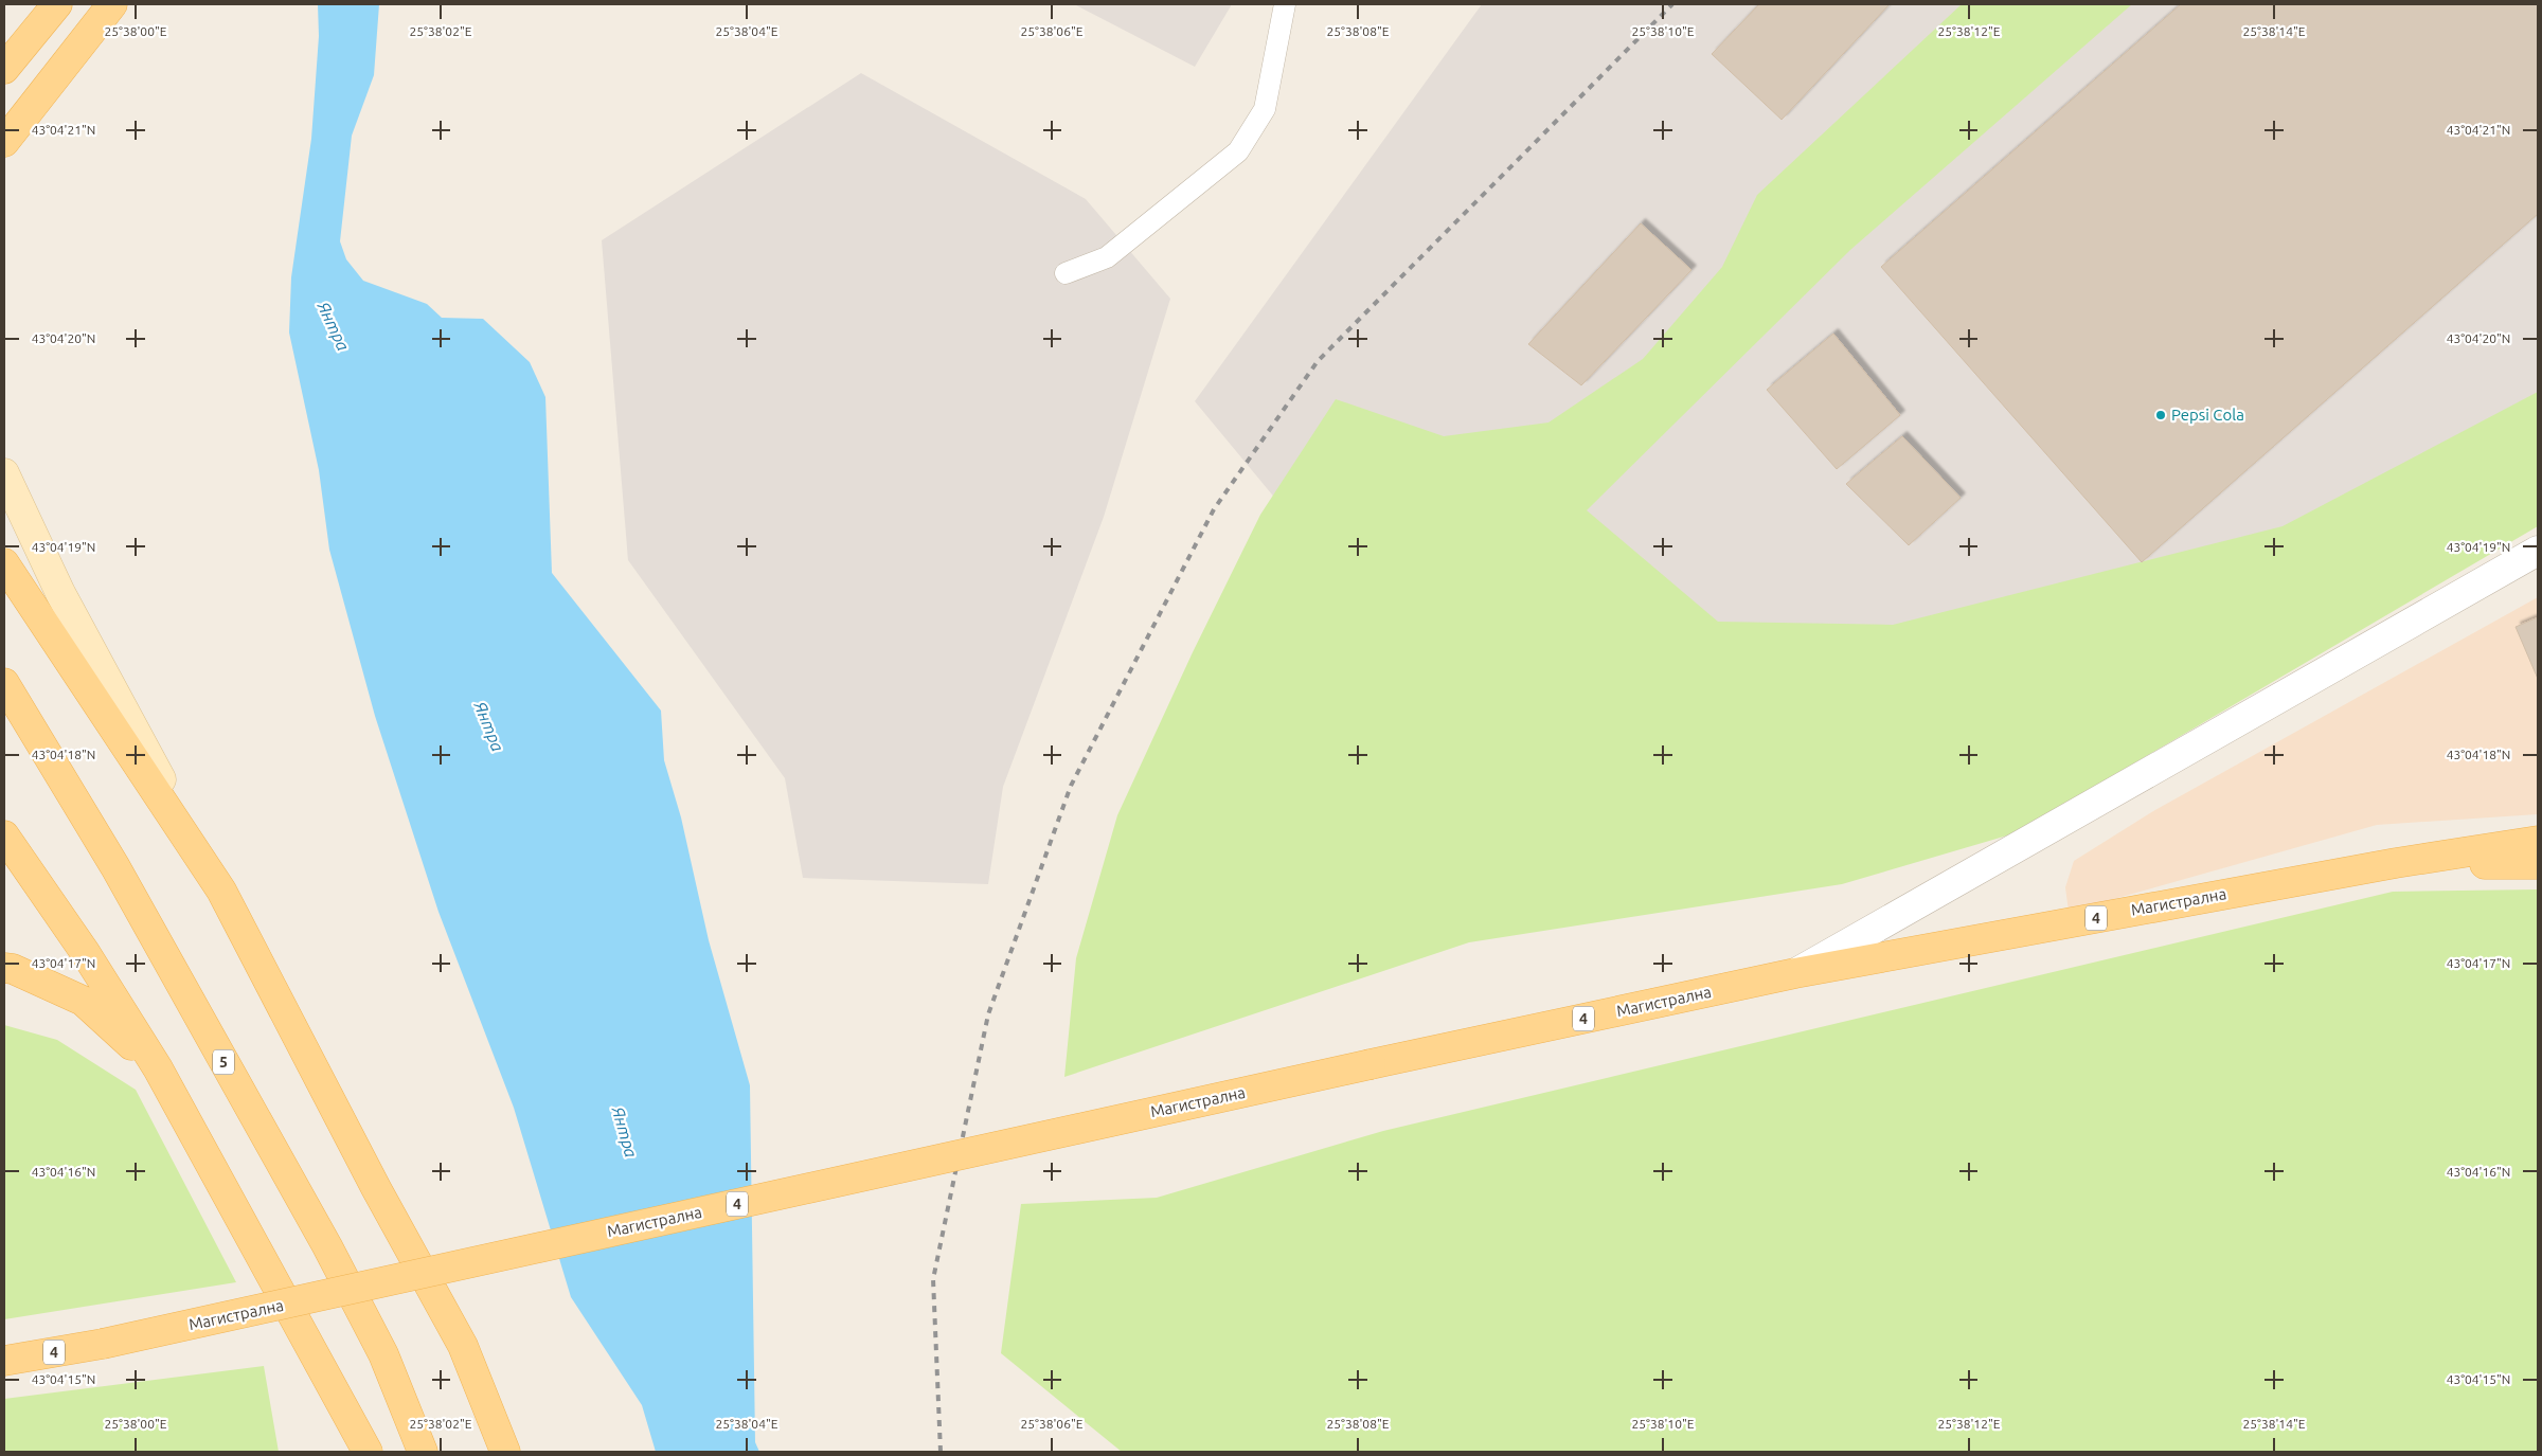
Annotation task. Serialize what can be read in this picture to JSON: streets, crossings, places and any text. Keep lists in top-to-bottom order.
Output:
{
  "streets": {
    "main road": ["Магистрална", "4", "5"]
  },
  "water": ["Янтра"],
  "places": ["Pepsi Cola"],
  "coordinates": [
    "25°38'00\"E",
    "25°38'02\"E",
    "25°38'04\"E",
    "25°38'06\"E",
    "25°38'08\"E",
    "25°38'10\"E",
    "25°38'12\"E",
    "25°38'14\"E",
    "43°04'21\"N",
    "43°04'20\"N",
    "43°04'19\"N",
    "43°04'18\"N",
    "43°04'17\"N",
    "43°04'16\"N",
    "43°04'15\"N"
  ]
}
